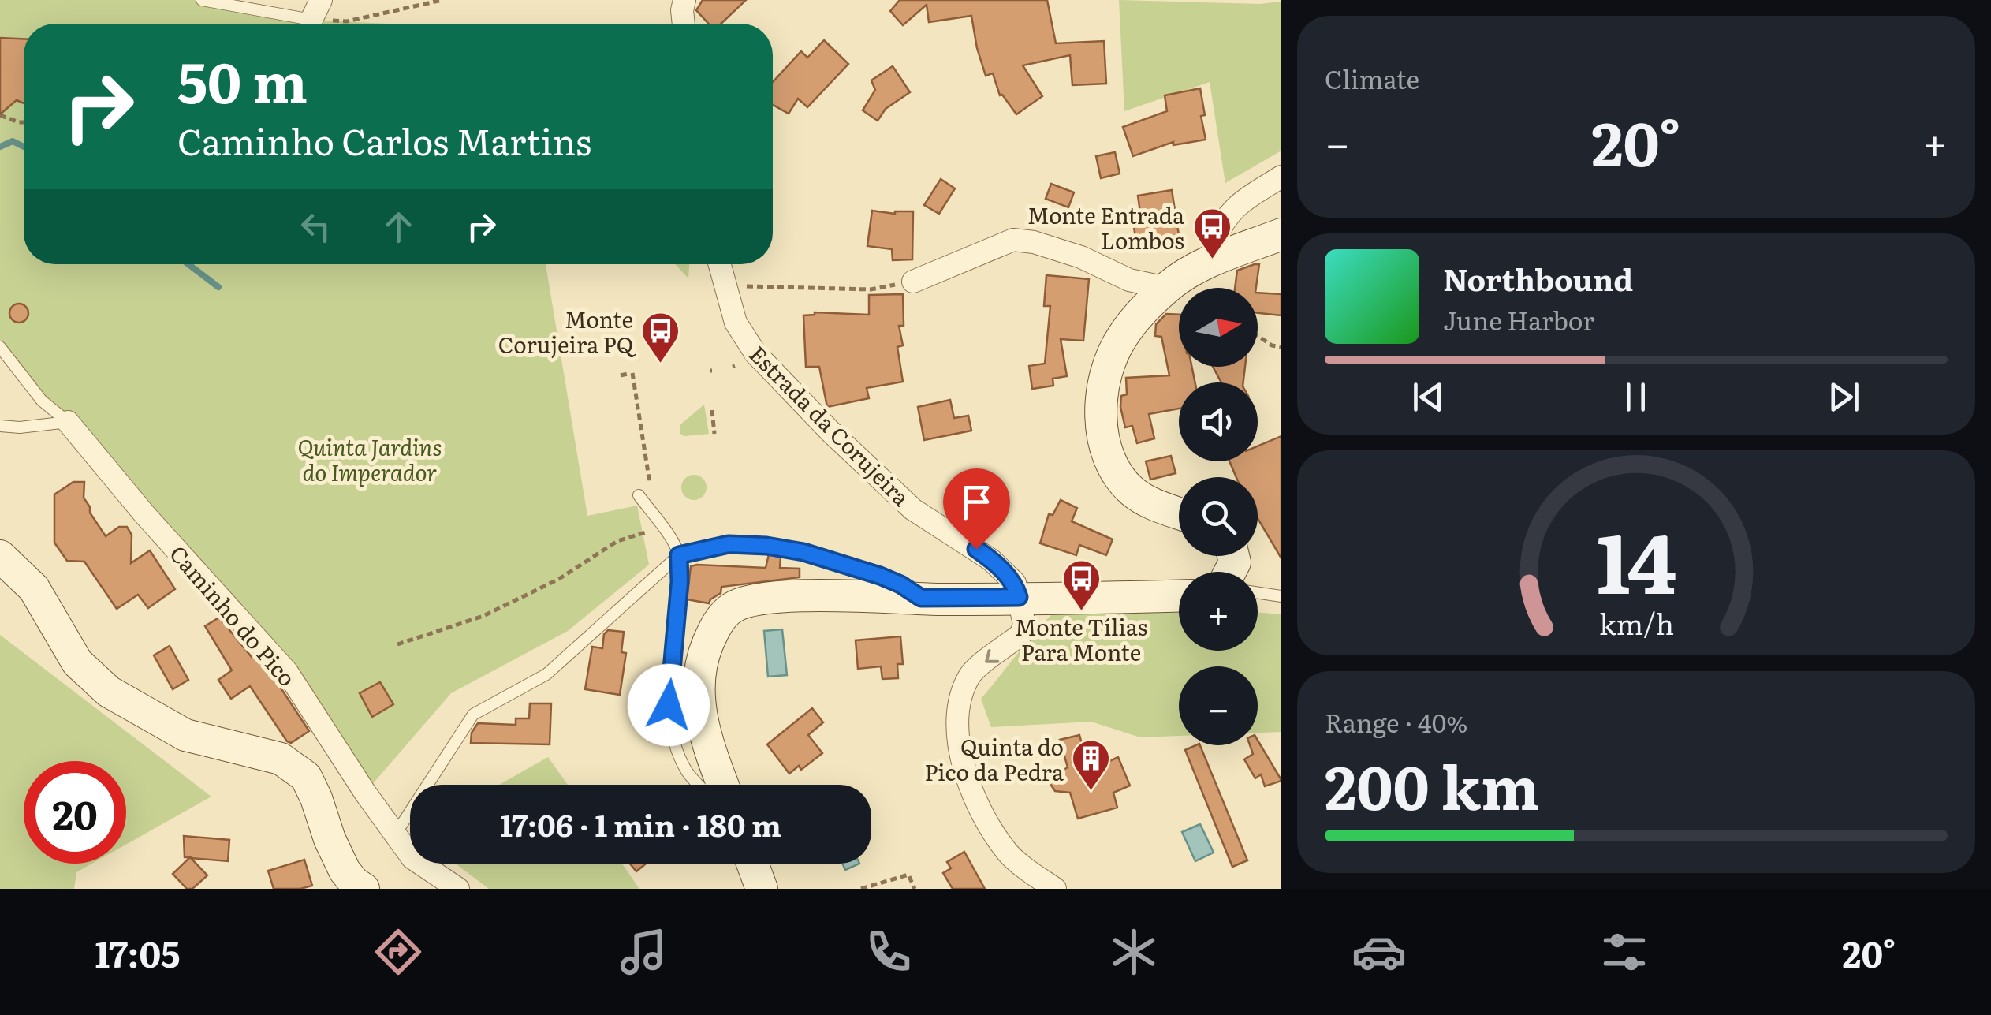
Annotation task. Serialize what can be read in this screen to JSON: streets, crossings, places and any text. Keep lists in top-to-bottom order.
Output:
{
  "streets": {
    "street": ["Estrada da Corujeira", "Caminho do Pico"]
  },
  "parks": ["Quinta Jardins do Imperador"],
  "places": {
    "bus stop": ["Monte Entrada Lombos", "Monte Corujeira PQ", "Monte Tílias Para Monte"],
    "building": ["Quinta do Pico da Pedra"]
  },
  "north": "right",
  "page": {
    "tile": [
      "Climate",
      ["Range · 40%", "200 km"]
    ],
    "turn": ["50 m", "Caminho Carlos Martins"],
    "heat": ["−", "20°", "+"],
    "song": ["Northbound", "June Harbor"],
    "map_buttons": ["+", "−"],
    "limit": "20",
    "trip": "17:06 · 1 min · 180 m",
    "tabs": ["17:05", "20°"],
    "gauge": ["14", "km/h"]
  }
}
